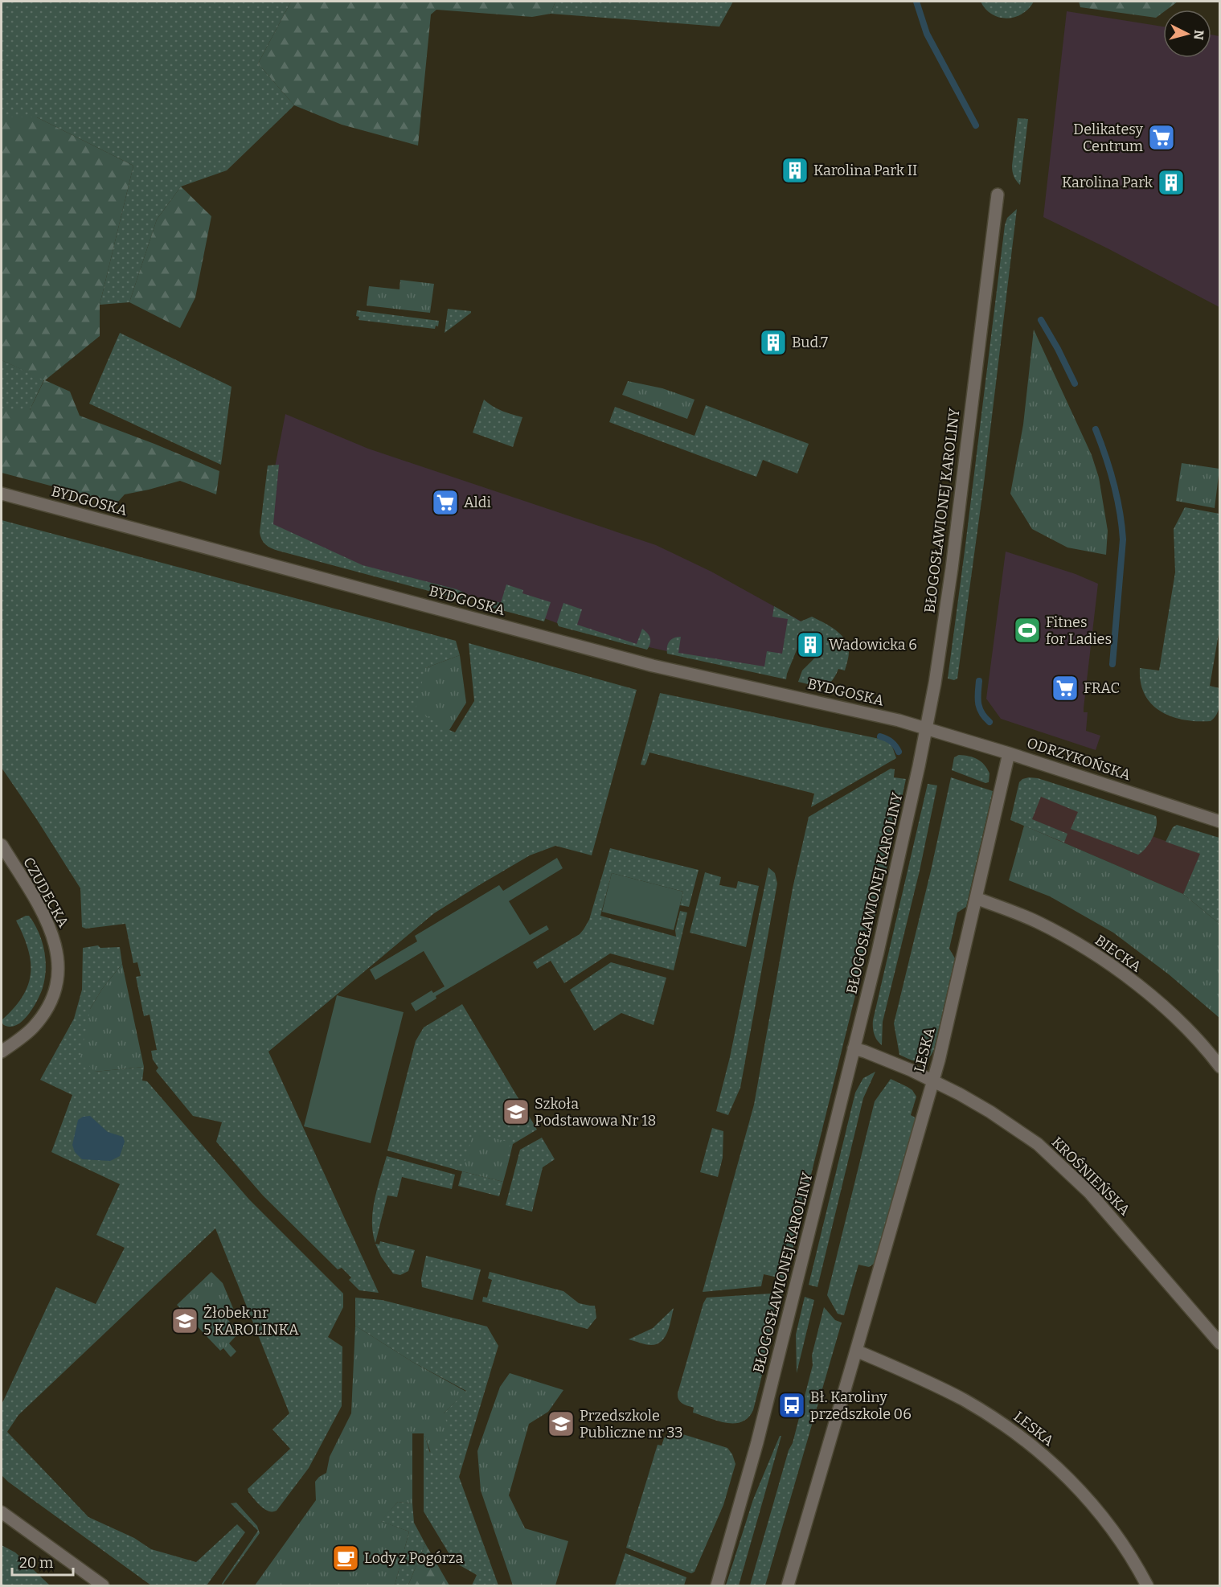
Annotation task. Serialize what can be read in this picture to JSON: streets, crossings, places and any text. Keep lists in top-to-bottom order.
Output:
{
  "streets": {
    "street": [
      "BYDGOSKA",
      "BŁOGOSŁAWIONEJ KAROLINY",
      "ODRZYKOŃSKA",
      "CZUDECKA",
      "BIECKA",
      "LESKA",
      "KROŚNIEŃSKA"
    ]
  },
  "crossings": [
    ["BYDGOSKA", "BŁOGOSŁAWIONEJ KAROLINY"],
    ["BYDGOSKA", "ODRZYKOŃSKA"],
    ["BŁOGOSŁAWIONEJ KAROLINY", "ODRZYKOŃSKA"],
    ["BŁOGOSŁAWIONEJ KAROLINY", "KROŚNIEŃSKA"],
    ["ODRZYKOŃSKA", "LESKA"],
    ["BIECKA", "LESKA"],
    ["LESKA", "KROŚNIEŃSKA"]
  ],
  "places": {
    "supermarket": ["Delikatesy Centrum", "Aldi", "FRAC"],
    "building": [
      "Karolina Park II",
      "Karolina Park",
      "Bud.7",
      "Wadowicka 6"
    ],
    "sports": ["Fitnes for Ladies"],
    "school or university": ["Szkoła Podstawowa Nr 18", "Żłobek nr 5 KAROLINKA", "Przedszkole Publiczne nr 33"],
    "bus stop": ["Bł. Karoliny przedszkole 06"],
    "cafe": ["Lody z Pogórza"]
  },
  "scale_bar": "20 m",
  "north": "right"
}
